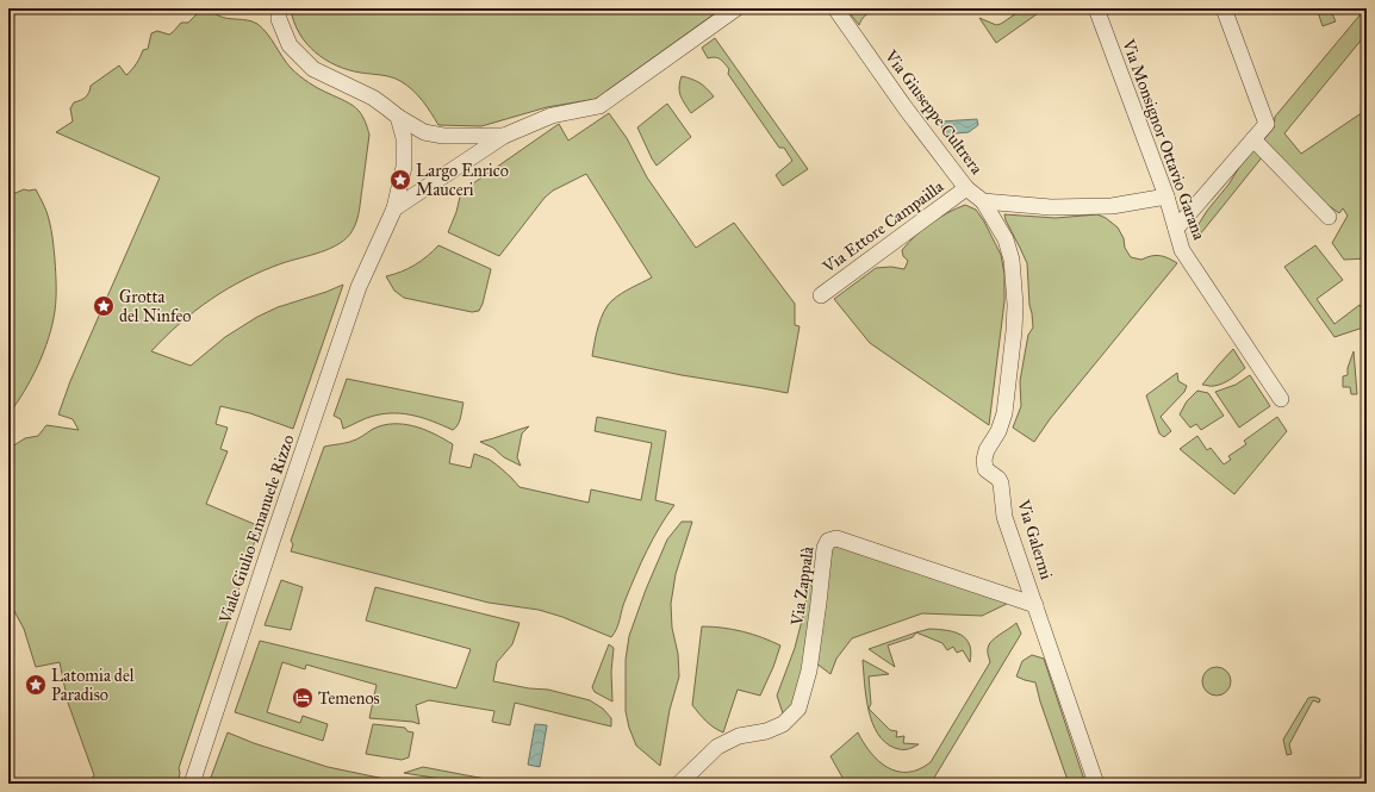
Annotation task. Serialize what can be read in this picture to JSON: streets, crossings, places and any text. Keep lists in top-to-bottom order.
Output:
{
  "streets": {
    "street": [
      "Via Giuseppe Cultrera",
      "Via Monsignor Ottavio Garana",
      "Via Ettore Campailla",
      "Viale Giulio Emanuele Rizzo",
      "Via Galermi",
      "Via Zappalà"
    ]
  },
  "crossings": [
    ["Via Giuseppe Cultrera", "Via Ettore Campailla"],
    ["Via Giuseppe Cultrera", "Via Galermi"],
    ["Via Galermi", "Via Zappalà"]
  ],
  "places": {
    "place": ["Largo Enrico Mauceri", "Grotta del Ninfeo", "Latomia del Paradiso"],
    "hotel": ["Temenos"]
  }
}
